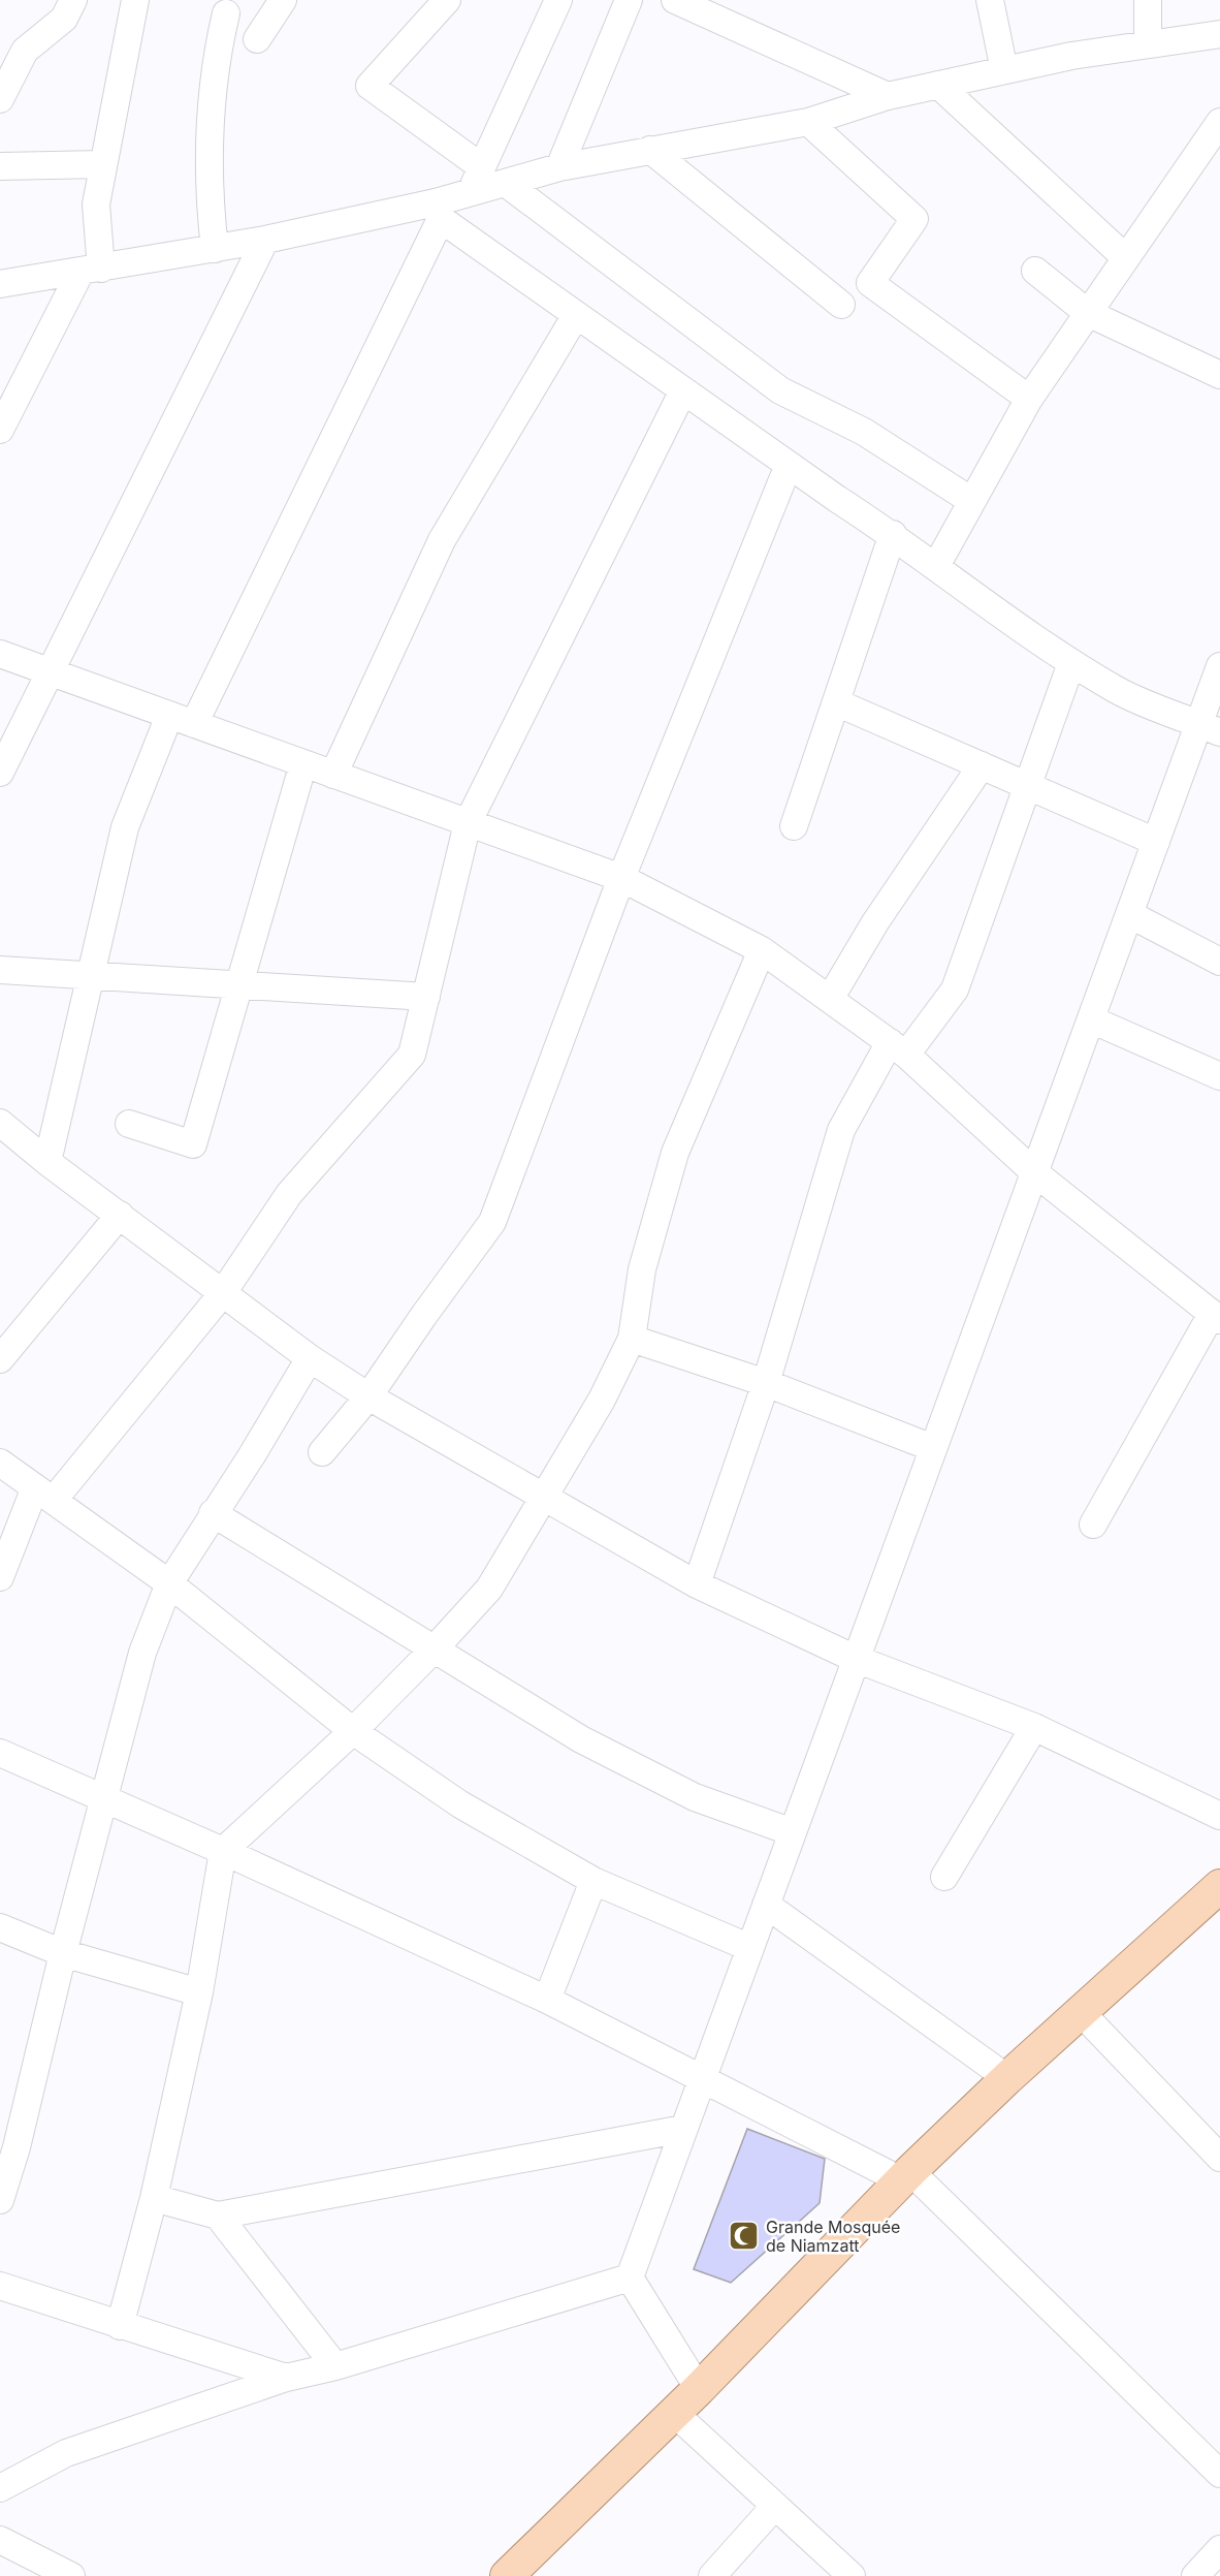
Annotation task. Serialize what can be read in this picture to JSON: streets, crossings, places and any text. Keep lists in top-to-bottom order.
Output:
{
  "places": {
    "mosque": ["Grande Mosquée de Niamzatt"]
  }
}
